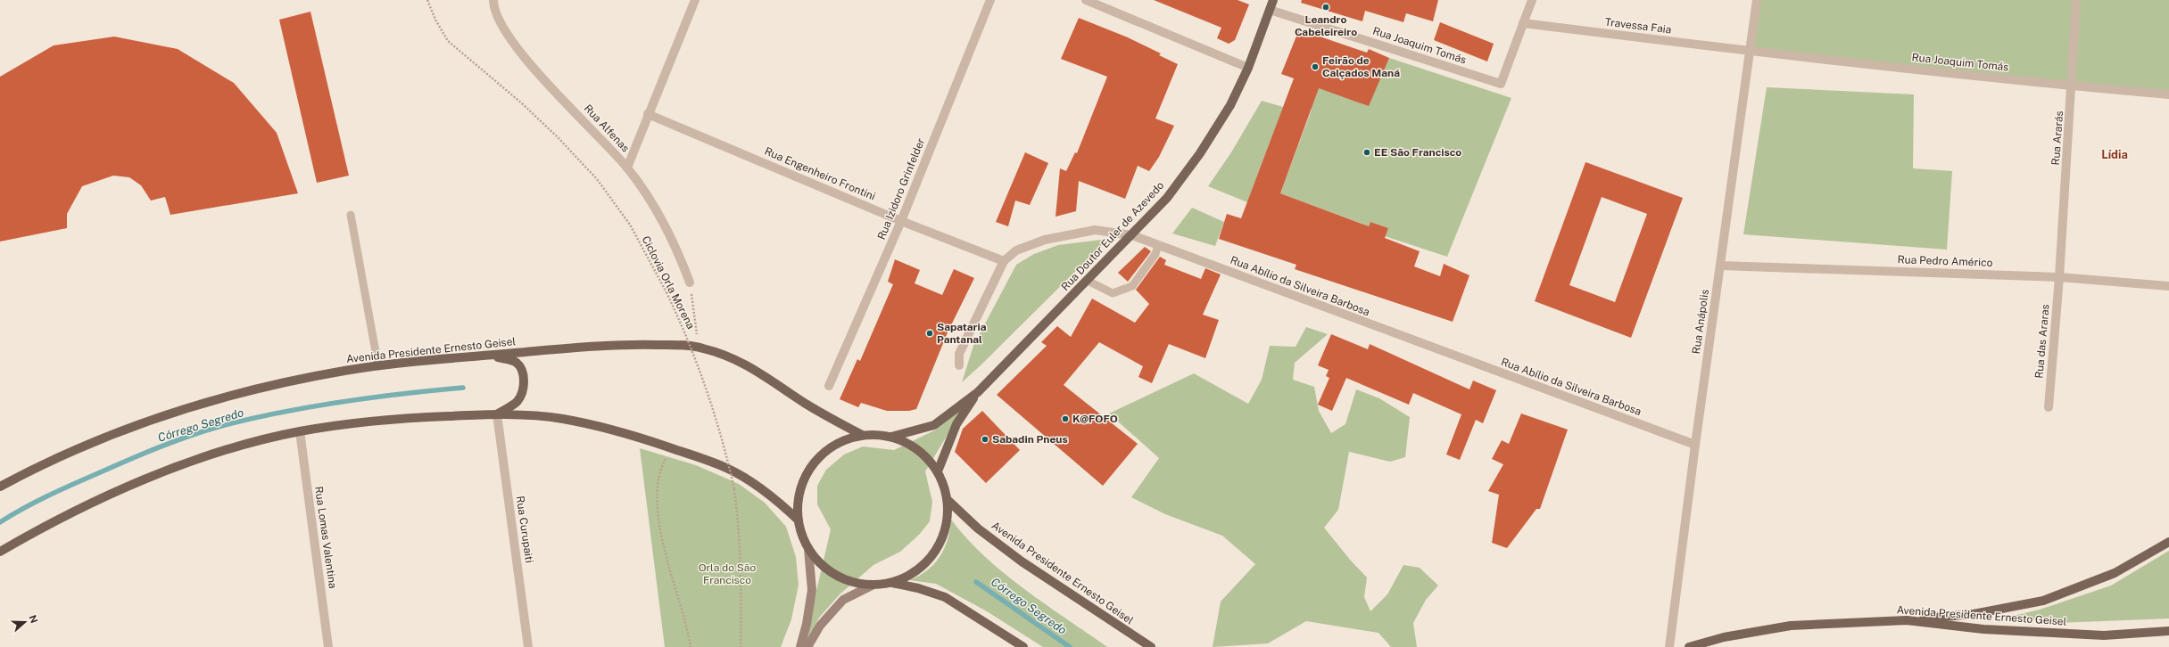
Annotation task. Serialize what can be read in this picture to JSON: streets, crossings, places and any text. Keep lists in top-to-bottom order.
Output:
{
  "streets": {
    "main road": ["Rua Doutor Euler de Azevedo", "Avenida Presidente Ernesto Geisel"],
    "street": [
      "Travessa Faia",
      "Rua Joaquim Tomás",
      "Rua Alfenas",
      "Rua Ararás",
      "Rua Engenheiro Frontini",
      "Rua Izidoro Grinfelder",
      "Rua Pedro Américo",
      "Rua Abílio da Silveira Barbosa",
      "Rua Anápolis",
      "Rua das Araras",
      "Rua Curupaiti",
      "Rua Lomas Valentina"
    ],
    "path": ["Ciclovia Orla Morena"]
  },
  "crossings": [
    ["Travessa Faia", "Rua Joaquim Tomás"],
    ["Travessa Faia", "Rua Anápolis"],
    ["Rua Joaquim Tomás", "Rua Ararás"],
    ["Rua Joaquim Tomás", "Rua Doutor Euler de Azevedo"],
    ["Rua Joaquim Tomás", "Rua Anápolis"],
    ["Rua Ararás", "Rua Pedro Américo"],
    ["Rua Ararás", "Rua das Araras"],
    ["Rua Engenheiro Frontini", "Rua Izidoro Grinfelder"],
    ["Rua Engenheiro Frontini", "Rua Abílio da Silveira Barbosa"],
    ["Rua Doutor Euler de Azevedo", "Rua Abílio da Silveira Barbosa"],
    ["Rua Pedro Américo", "Rua Anápolis"],
    ["Rua Pedro Américo", "Rua das Araras"],
    ["Rua Abílio da Silveira Barbosa", "Rua Anápolis"]
  ],
  "districts": ["Lídia"],
  "water": ["Córrego Segredo"],
  "parks": ["Orla do São Francisco"],
  "places": [
    "Leandro Cabeleireiro",
    "Feirão de Calçados Maná",
    "EE São Francisco",
    "Sapataria Pantanal",
    "K@FOFO",
    "Sabadin Pneus"
  ],
  "north": "right"
}
